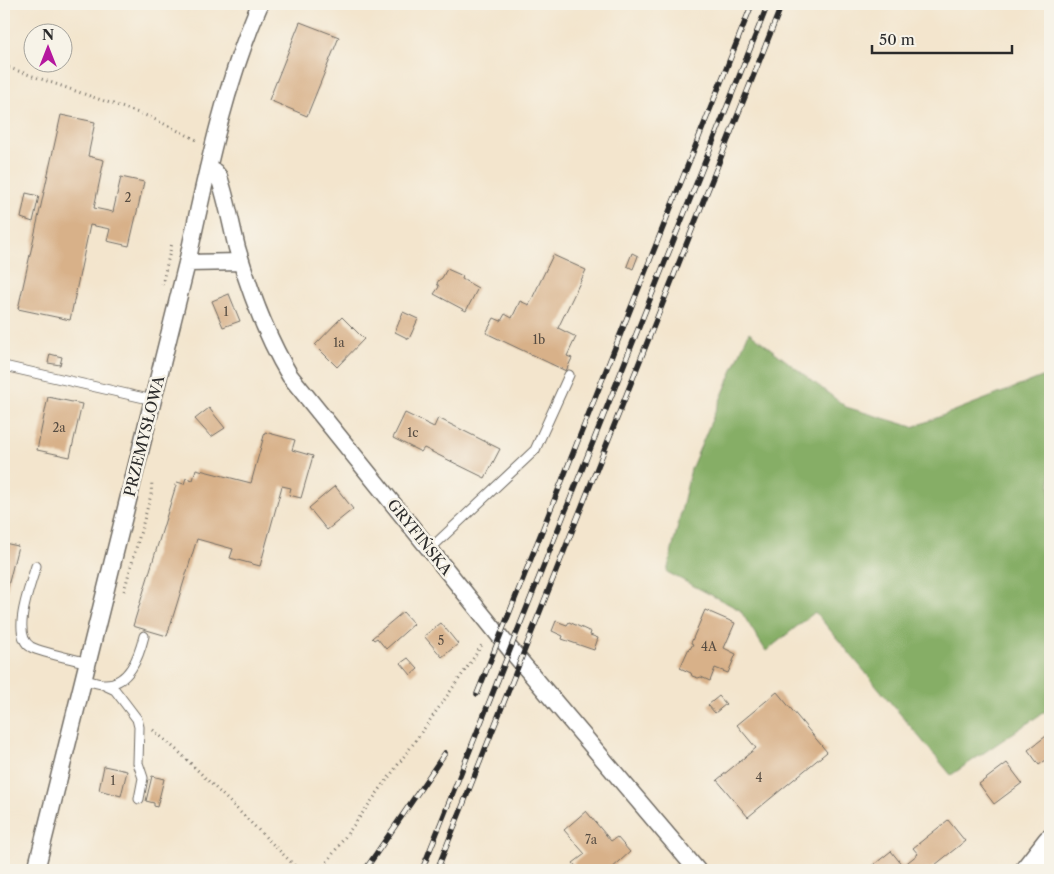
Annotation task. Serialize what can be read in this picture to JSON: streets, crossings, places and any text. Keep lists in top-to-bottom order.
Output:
{
  "streets": {
    "street": ["PRZEMYSŁOWA", "GRYFIŃSKA"]
  },
  "crossings": [
    ["PRZEMYSŁOWA", "GRYFIŃSKA"]
  ],
  "house_numbers": [
    "2",
    "1",
    "1b",
    "1a",
    "2a",
    "1c",
    "5",
    "4A",
    "4",
    "1",
    "7a"
  ],
  "scale_bar": "50 m",
  "north": "top"
}
